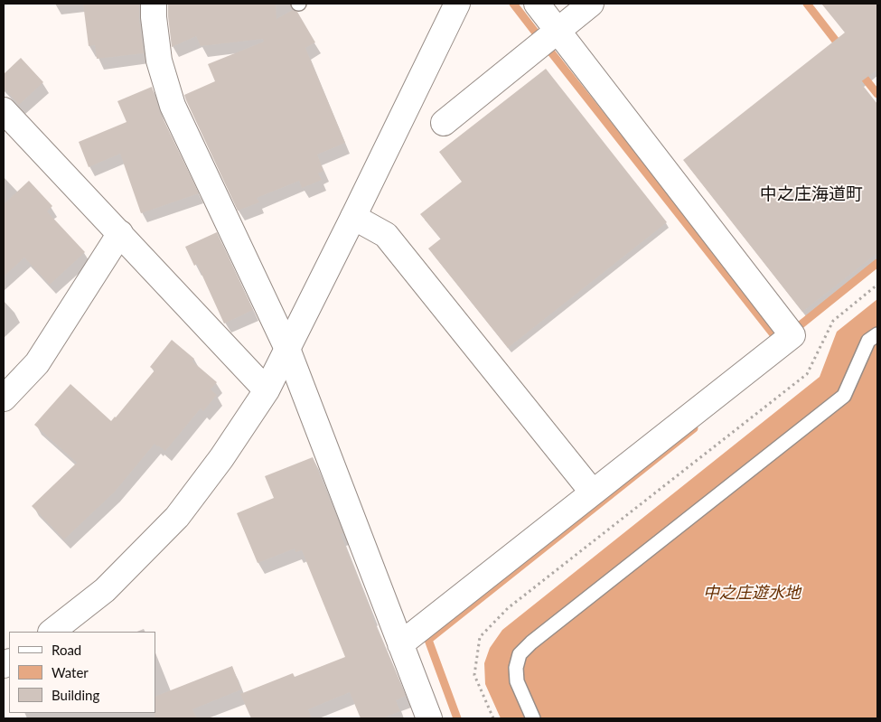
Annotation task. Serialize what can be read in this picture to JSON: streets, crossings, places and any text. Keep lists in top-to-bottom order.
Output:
{
  "districts": ["中之庄海道町"],
  "water": ["中之庄遊水地"],
  "legend": ["Road", "Water", "Building"]
}
